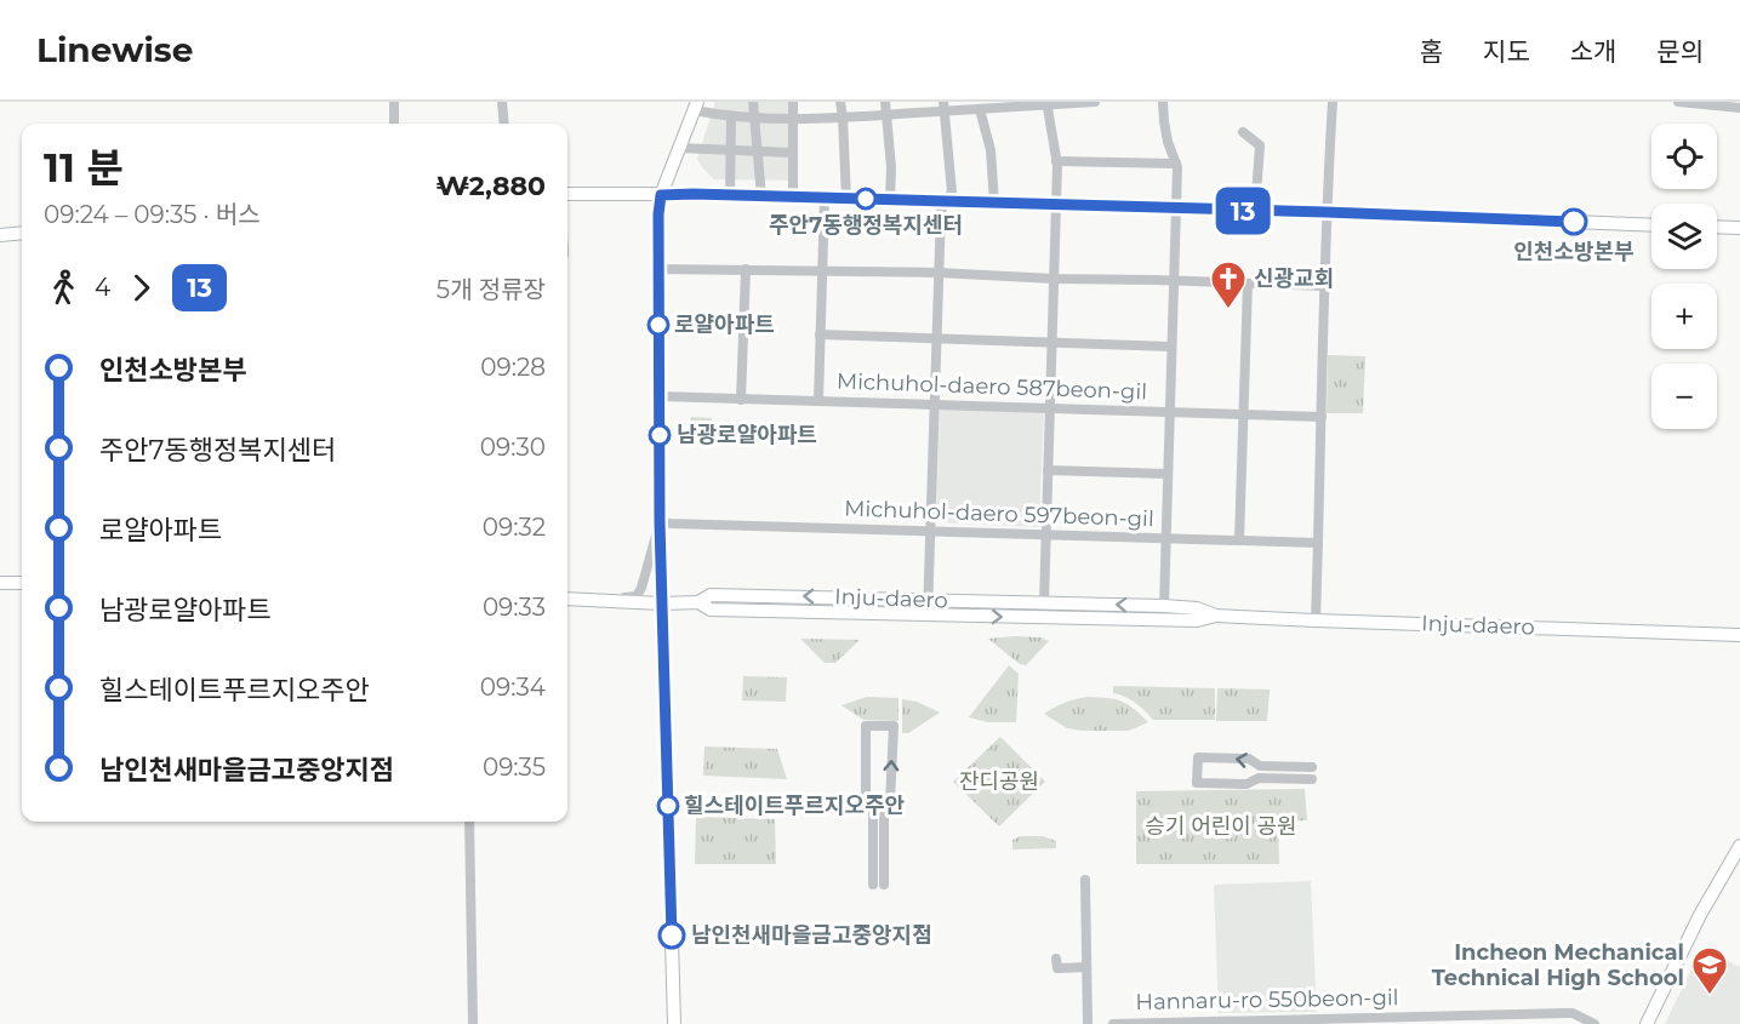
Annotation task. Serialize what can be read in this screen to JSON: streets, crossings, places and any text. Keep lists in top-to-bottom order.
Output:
{
  "streets": {
    "main road": ["Inju-daero"],
    "street": ["Michuhol-daero 587beon-gil", "Michuhol-daero 597beon-gil", "Hannaru-ro 550beon-gil"]
  },
  "parks": ["잔디공원", "승기 어린이 공원"],
  "places": {
    "other": [
      "주안7동행정복지센터",
      "인천소방본부",
      "로얄아파트",
      "남광로얄아파트",
      "힐스테이트푸르지오주안",
      "남인천새마을금고중앙지점"
    ],
    "church": ["신광교회"],
    "school or university": ["Incheon Mechanical Technical High School"]
  },
  "lines": ["bus line 13"],
  "page": {
    "header": "Linewise",
    "nav": [
      "홈",
      "지도",
      "소개",
      "문의"
    ],
    "on_map": "13",
    "map_buttons": ["+", "−"],
    "heading": ["11 분", "09:24 – 09:35 · 버스", "₩2,880"],
    "legs": ["4", "13", "5개 정류장"],
    "list": [
      {
        "name": "인천소방본부",
        "value": "09:28"
      },
      {
        "name": "주안7동행정복지센터",
        "value": "09:30"
      },
      {
        "name": "로얄아파트",
        "value": "09:32"
      },
      {
        "name": "남광로얄아파트",
        "value": "09:33"
      },
      {
        "name": "힐스테이트푸르지오주안",
        "value": "09:34"
      },
      {
        "name": "남인천새마을금고중앙지점",
        "value": "09:35"
      }
    ]
  }
}
